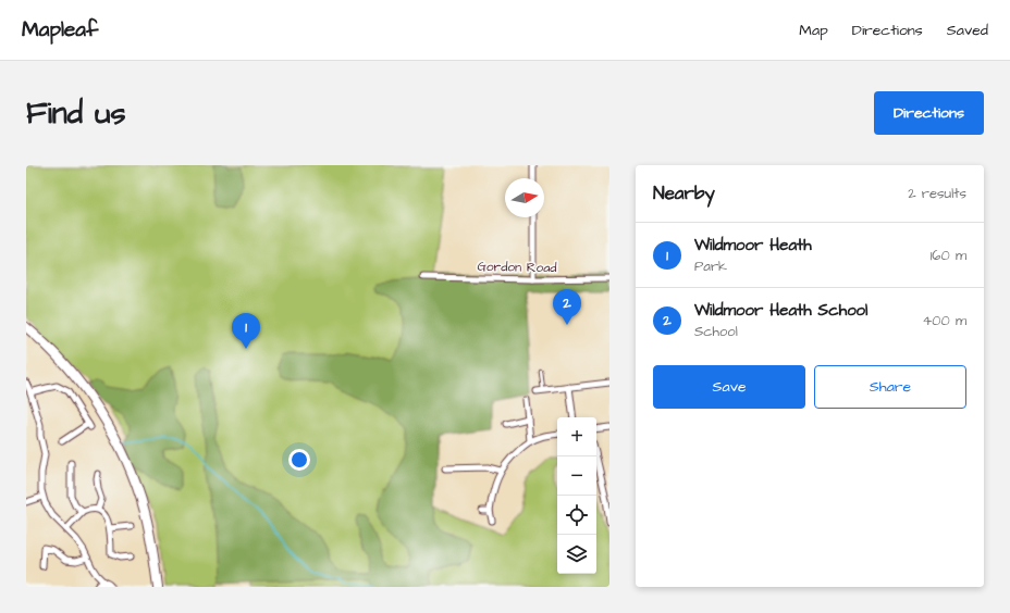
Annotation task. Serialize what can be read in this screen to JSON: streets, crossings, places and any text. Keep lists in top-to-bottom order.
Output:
{
  "streets": {
    "street": ["Gordon Road"]
  },
  "north": "right",
  "page": {
    "header": "Mapleaf",
    "nav": ["Map", "Directions", "Saved"],
    "buttons": [
      "Directions",
      ["Save", "Share"]
    ],
    "title": "Find us",
    "heading": ["Nearby", "2 results"],
    "list": [
      {
        "mark": "1",
        "name": "Wildmoor Heath",
        "note": "Park",
        "value": "160 m"
      },
      {
        "mark": "2",
        "name": "Wildmoor Heath School",
        "note": "School",
        "value": "400 m"
      }
    ],
    "pins": ["2", "1"],
    "map_buttons": ["+", "−"]
  }
}
